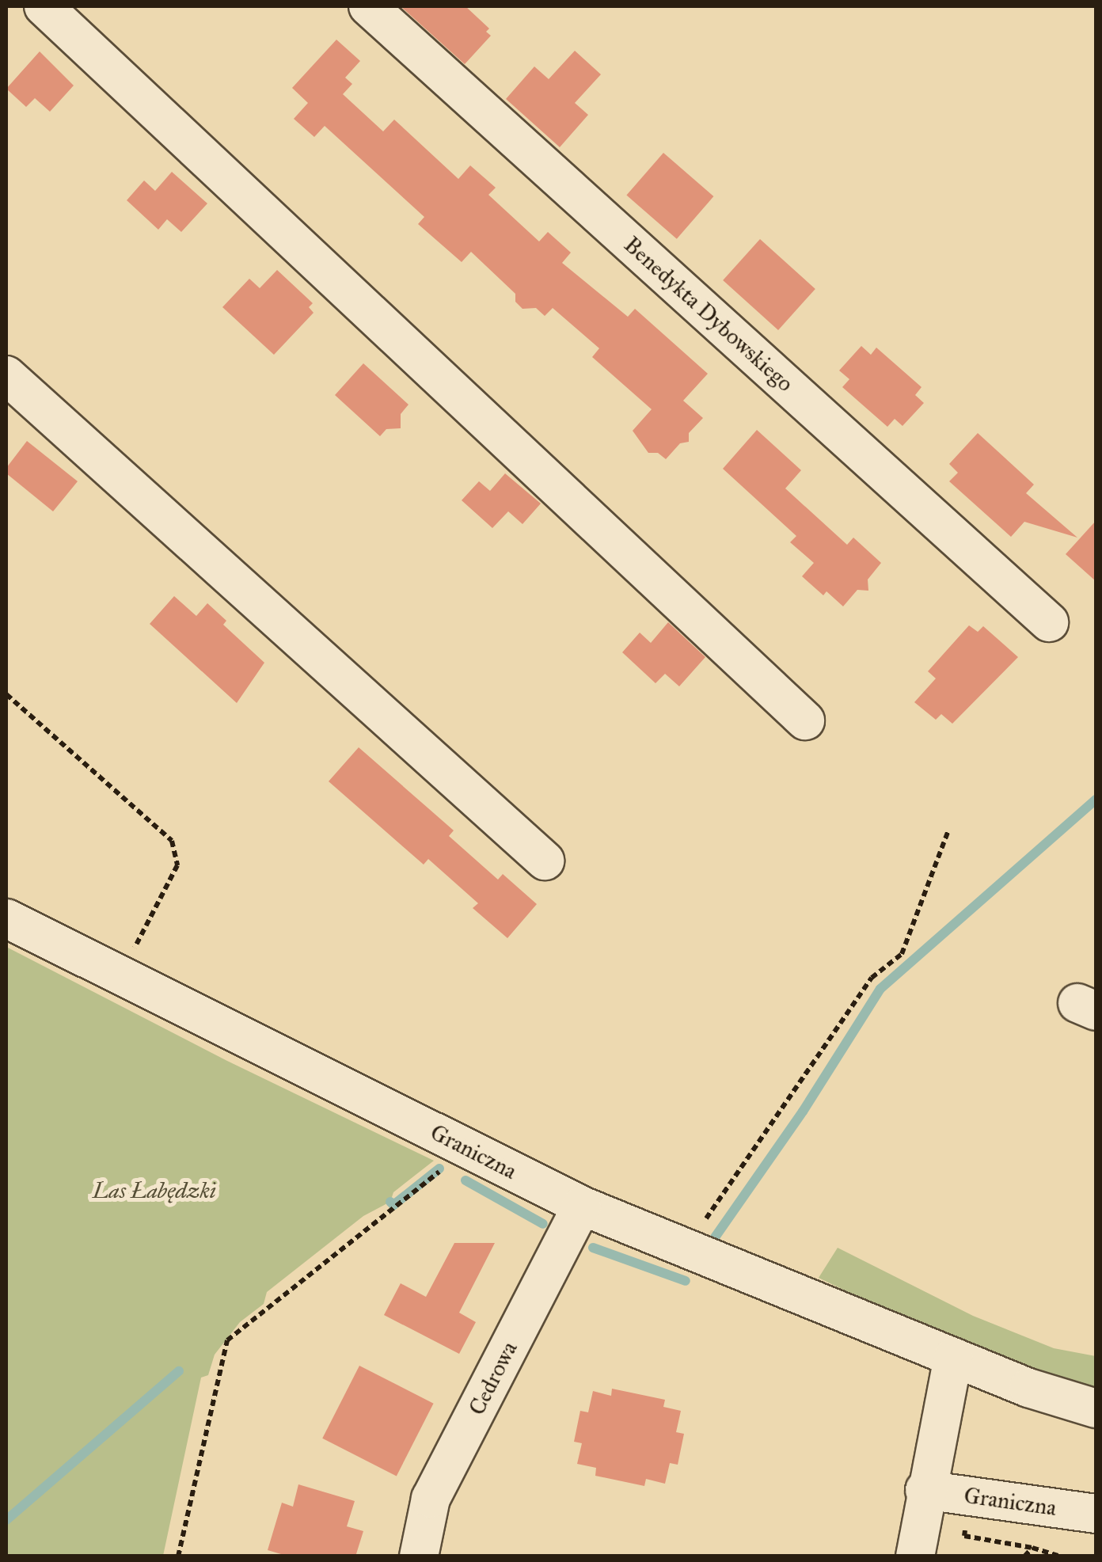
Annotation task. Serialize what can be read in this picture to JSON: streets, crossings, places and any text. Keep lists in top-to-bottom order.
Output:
{
  "streets": {
    "street": ["Benedykta Dybowskiego", "Graniczna", "Cedrowa"]
  },
  "crossings": [
    ["Graniczna", "Cedrowa"]
  ],
  "parks": ["Las Łabędzki"]
}
